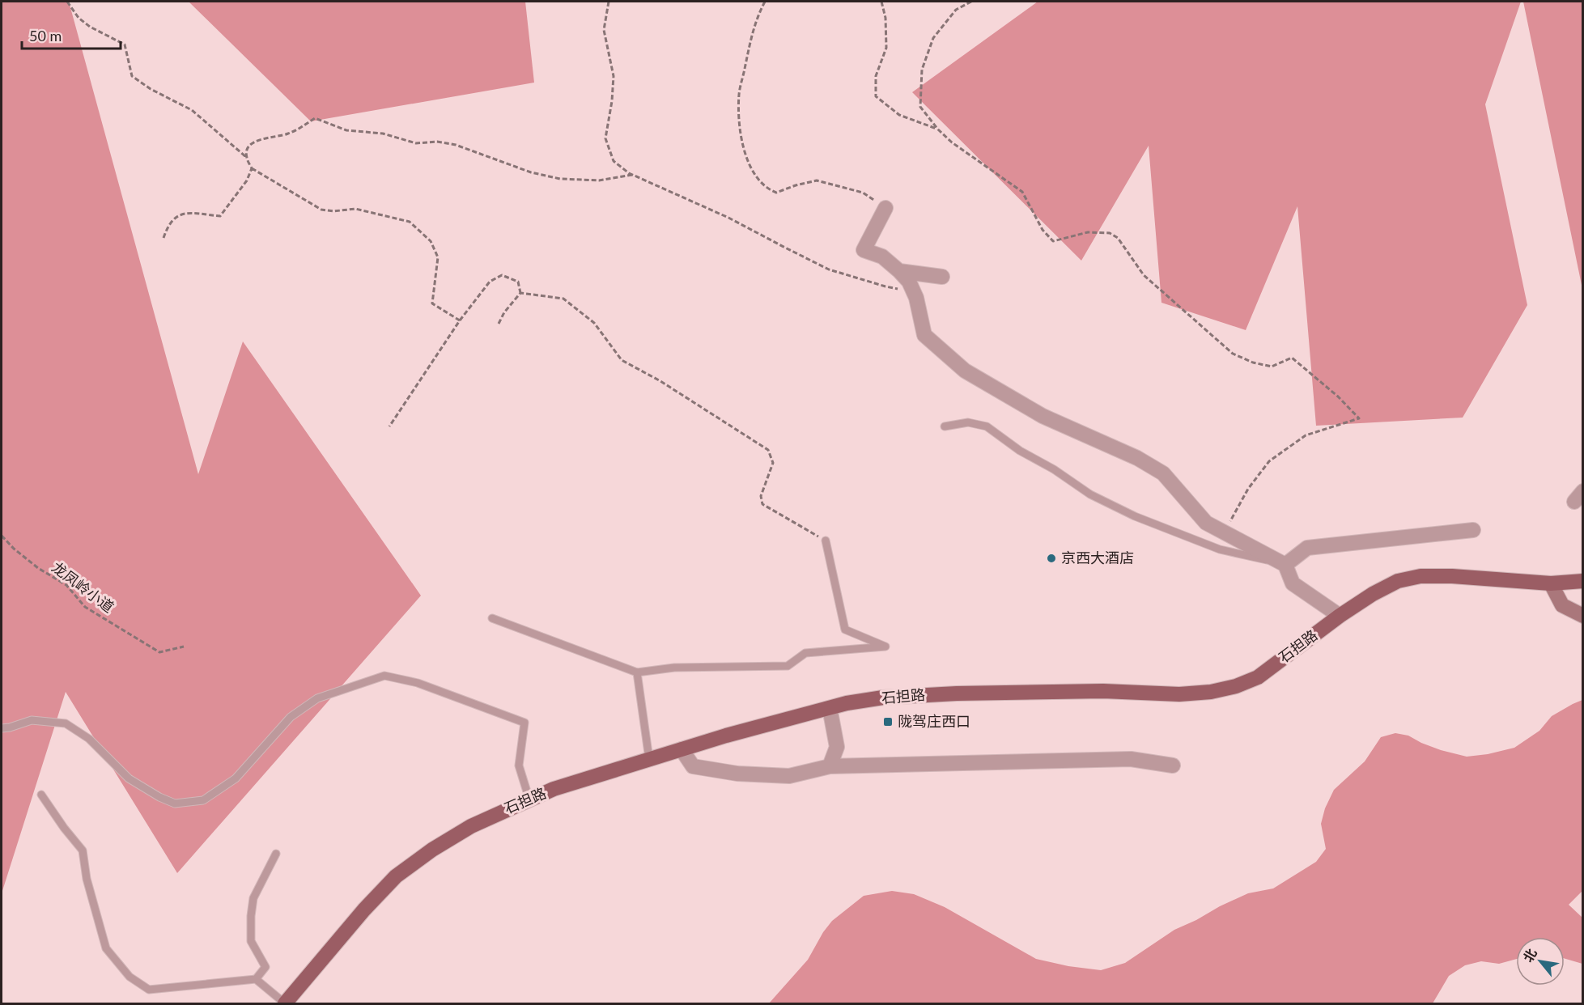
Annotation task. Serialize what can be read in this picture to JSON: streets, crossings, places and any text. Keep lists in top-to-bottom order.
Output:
{
  "streets": {
    "main road": ["石担路"],
    "path": ["龙凤岭小道"]
  },
  "places": {
    "other": ["京西大酒店"],
    "transit": ["陇驾庄西口"]
  },
  "scale_bar": "50 m",
  "north": "top left"
}
